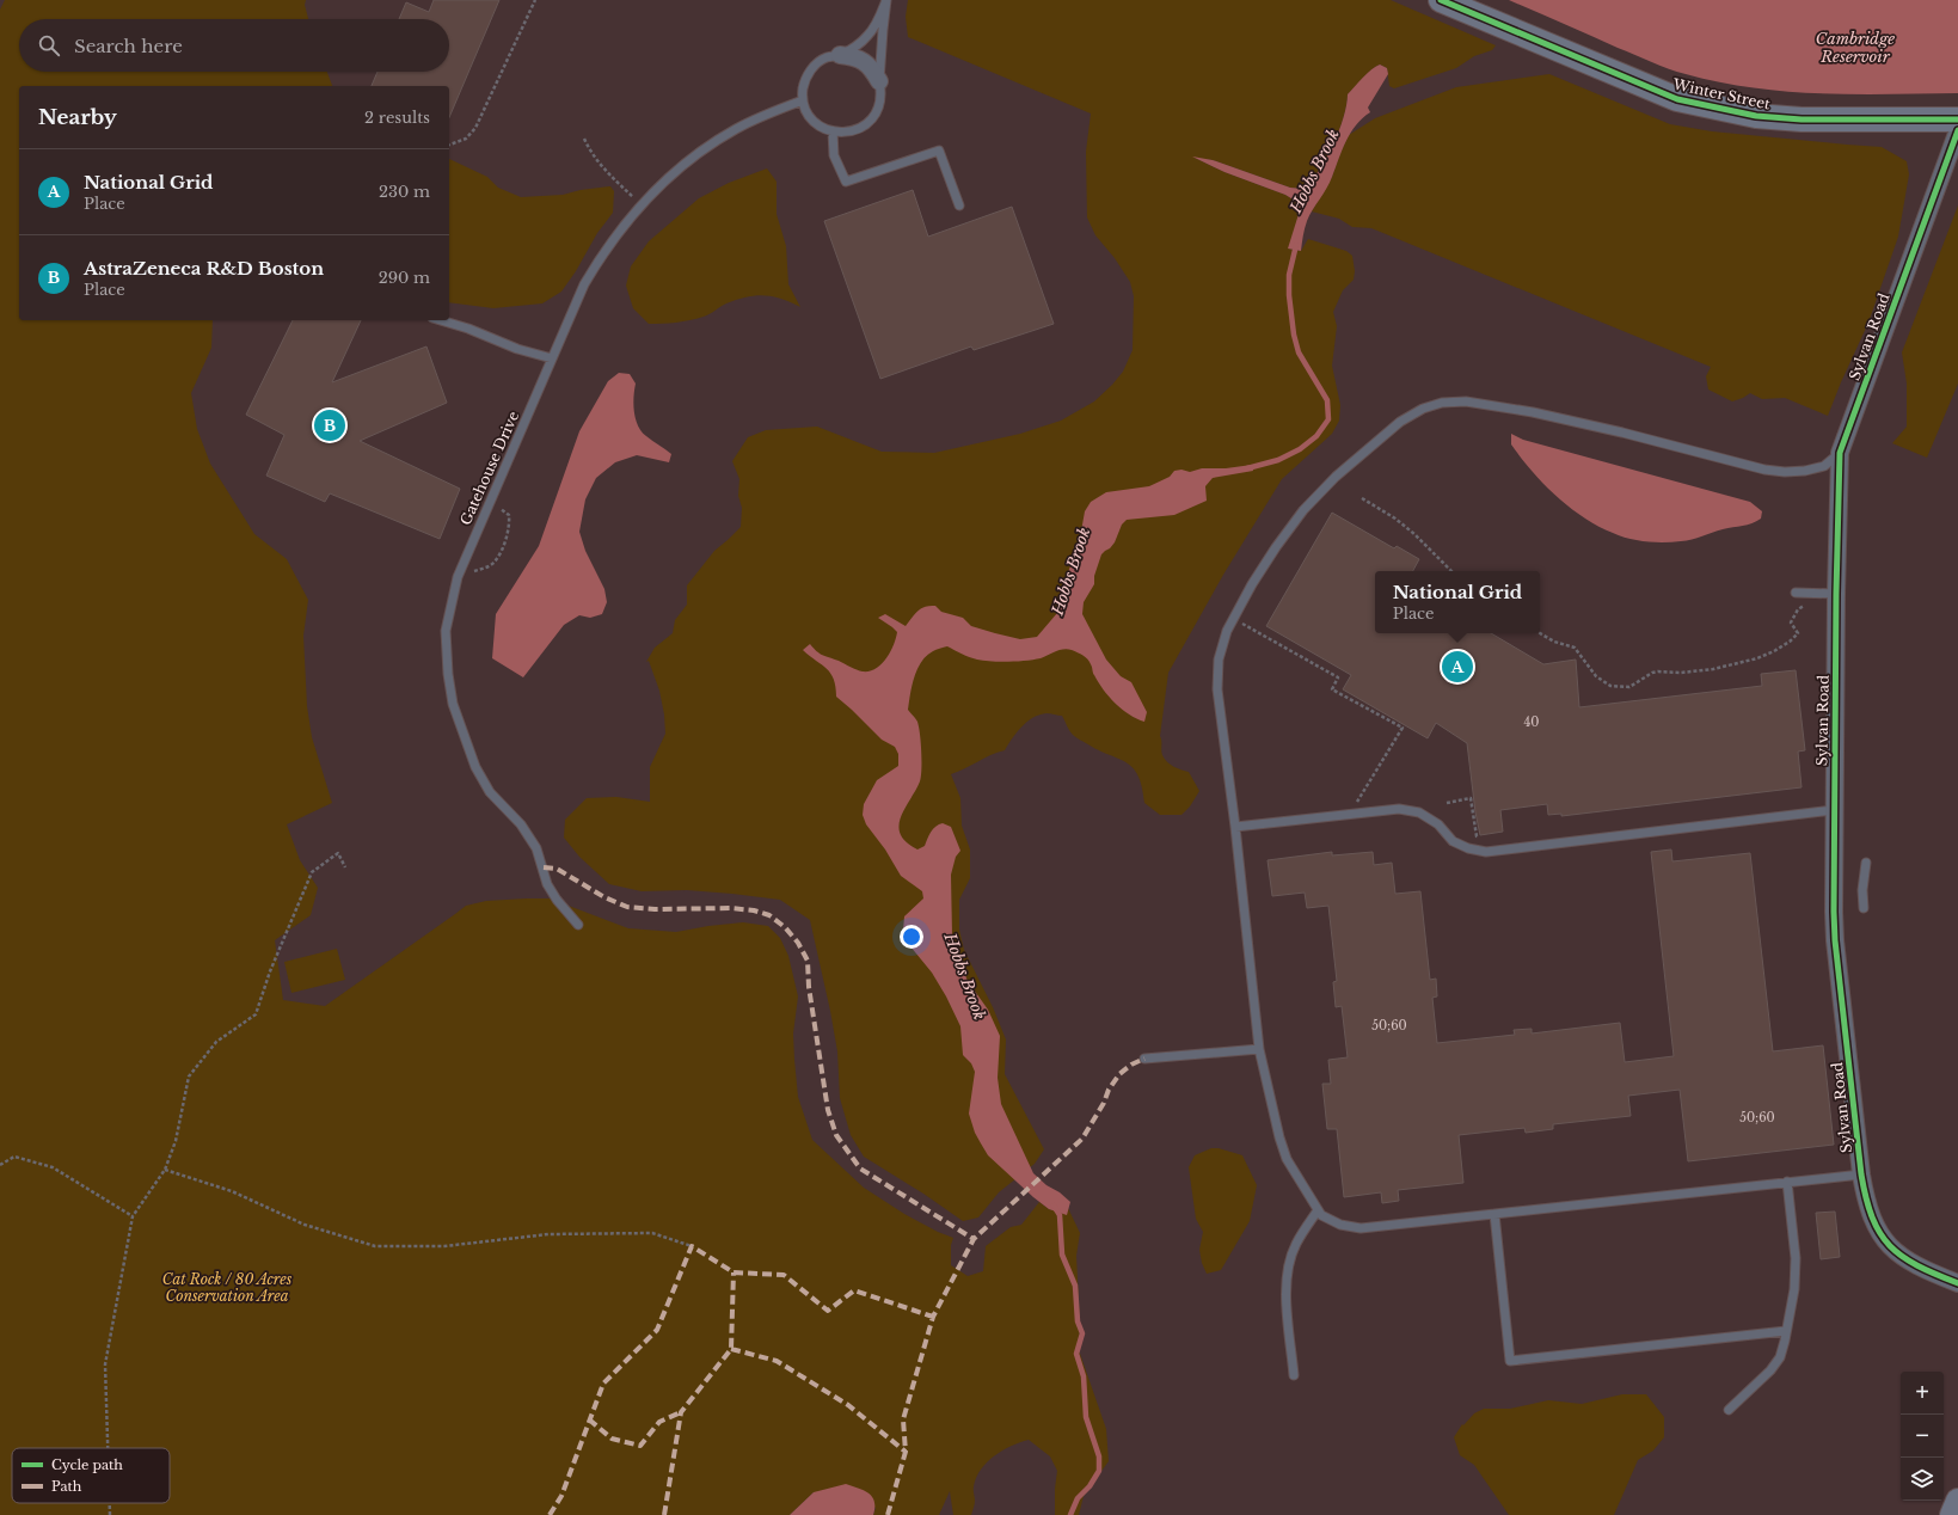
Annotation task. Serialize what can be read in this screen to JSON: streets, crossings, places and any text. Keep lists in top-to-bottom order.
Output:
{
  "streets": {
    "street": ["Winter Street", "Sylvan Road"],
    "lane": ["Gatehouse Drive"]
  },
  "water": ["Cambridge Reservoir", "Hobbs Brook"],
  "parks": ["Cat Rock / 80 Acres Conservation Area"],
  "house_numbers": ["40", "50;60", "50;60"],
  "legend": ["Cycle path", "Path"],
  "page": {
    "search": "Search here",
    "heading": ["Nearby", "2 results"],
    "list": [
      {
        "mark": "A",
        "name": "National Grid",
        "note": "Place",
        "value": "230 m"
      },
      {
        "mark": "B",
        "name": "AstraZeneca R&D Boston",
        "note": "Place",
        "value": "290 m"
      }
    ],
    "pins": ["B", "A"],
    "popup": ["National Grid", "Place"],
    "map_buttons": ["+", "−"]
  }
}
